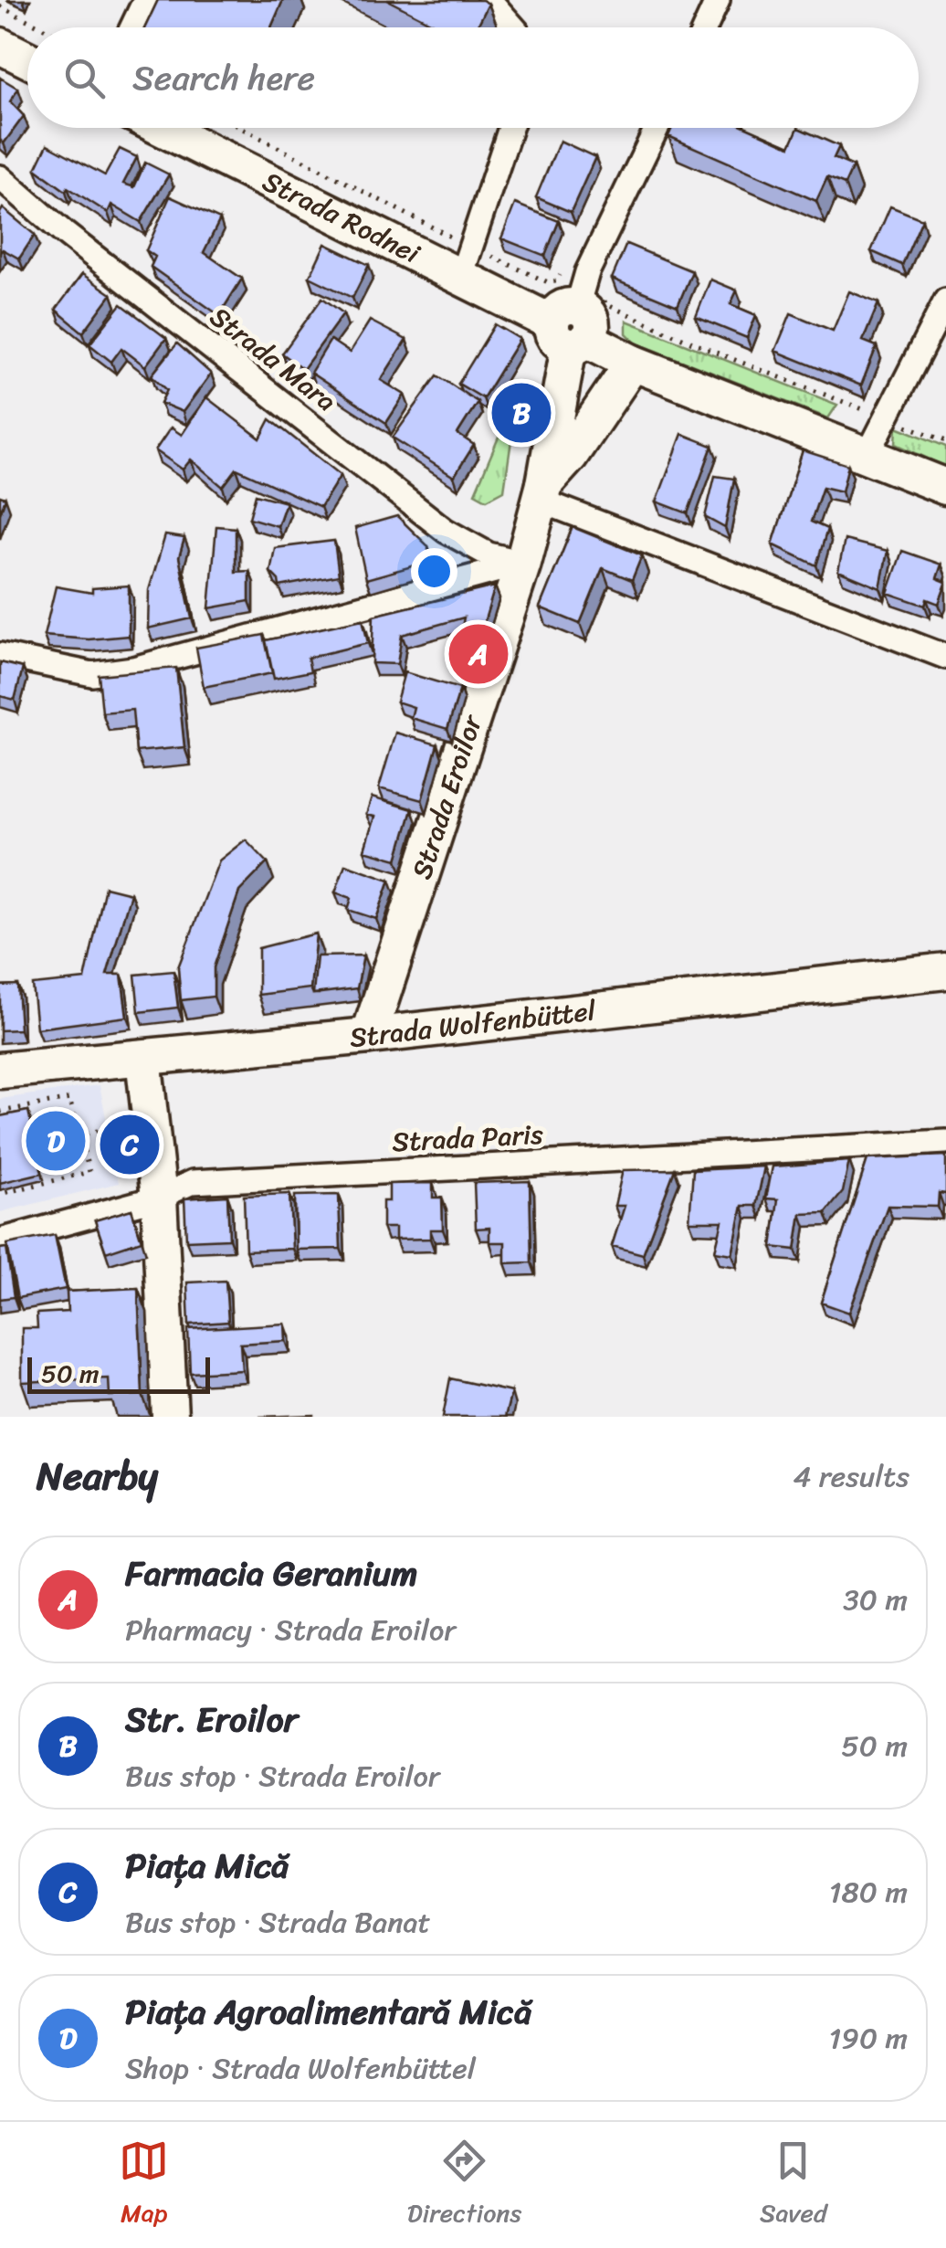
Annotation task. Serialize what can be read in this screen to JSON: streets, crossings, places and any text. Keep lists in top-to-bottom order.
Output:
{
  "streets": {
    "main road": ["Strada Rodnei", "Strada Eroilor", "Strada Wolfenbüttel"],
    "street": ["Strada Mara", "Strada Paris"]
  },
  "crossings": [
    ["Strada Rodnei", "Strada Eroilor"],
    ["Strada Mara", "Strada Eroilor"],
    ["Strada Eroilor", "Strada Wolfenbüttel"]
  ],
  "scale_bar": "50 m",
  "page": {
    "search": "Search here",
    "pins": [
      "B",
      "A",
      "D",
      "C"
    ],
    "scale": "50 m",
    "heading": ["Nearby", "4 results"],
    "list": [
      {
        "mark": "A",
        "name": "Farmacia Geranium",
        "note": "Pharmacy · Strada Eroilor",
        "value": "30 m"
      },
      {
        "mark": "B",
        "name": "Str. Eroilor",
        "note": "Bus stop · Strada Eroilor",
        "value": "50 m"
      },
      {
        "mark": "C",
        "name": "Piața Mică",
        "note": "Bus stop · Strada Banat",
        "value": "180 m"
      },
      {
        "mark": "D",
        "name": "Piața Agroalimentară Mică",
        "note": "Shop · Strada Wolfenbüttel",
        "value": "190 m"
      }
    ],
    "nav": ["Map", "Directions", "Saved"]
  }
}
